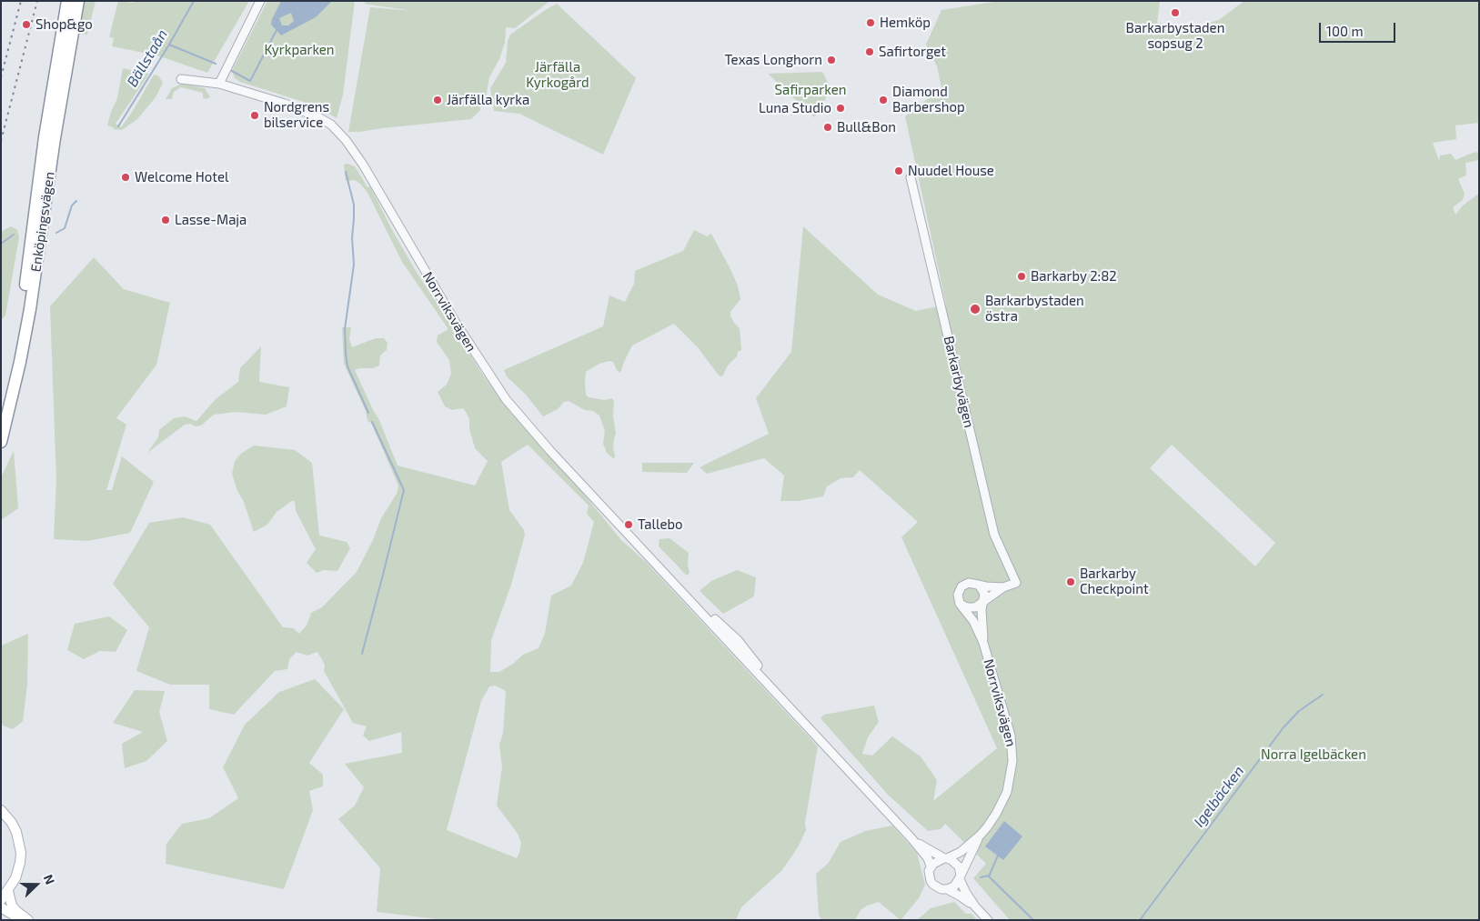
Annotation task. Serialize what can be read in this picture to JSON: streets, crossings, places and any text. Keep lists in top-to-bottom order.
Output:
{
  "streets": {
    "highway": ["Enköpingsvägen"],
    "street": ["Norrviksvägen", "Barkarbyvägen"]
  },
  "water": ["Bällstaån", "Igelbäcken"],
  "parks": [
    "Kyrkparken",
    "Järfälla Kyrkogård",
    "Safirparken",
    "Norra Igelbäcken"
  ],
  "places": [
    "Barkarbystaden sopsug 2",
    "Hemköp",
    "Shop&go",
    "Safirtorget",
    "Texas Longhorn",
    "Järfälla kyrka",
    "Diamond Barbershop",
    "Luna Studio",
    "Nordgrens bilservice",
    "Bull&Bon",
    "Nuudel House",
    "Welcome Hotel",
    "Lasse-Maja",
    "Barkarby 2:82",
    "Barkarbystaden östra",
    "Tallebo",
    "Barkarby Checkpoint"
  ],
  "scale_bar": "100 m",
  "north": "right"
}
